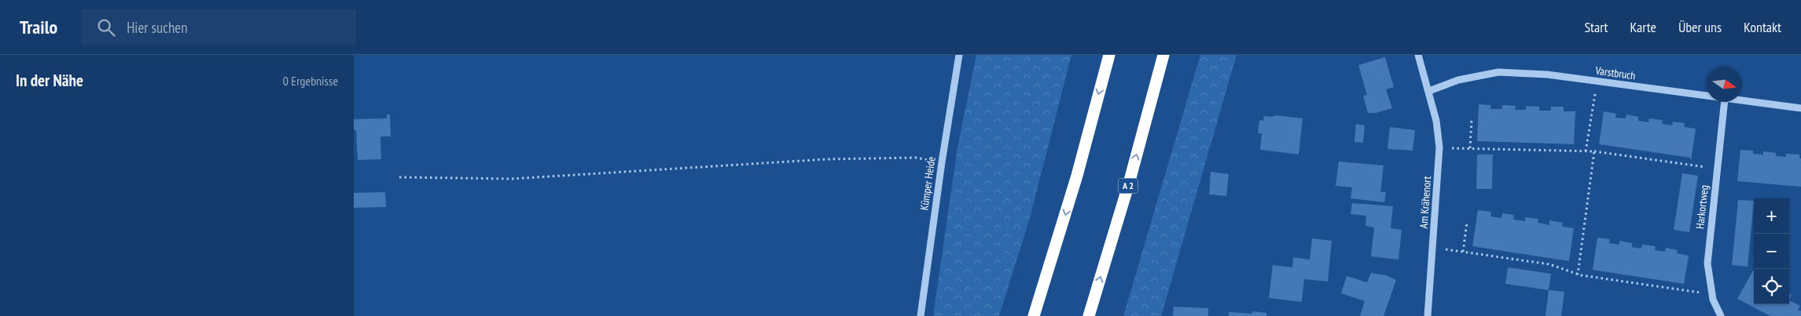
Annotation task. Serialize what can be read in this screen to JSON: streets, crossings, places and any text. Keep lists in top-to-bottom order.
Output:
{
  "streets": {
    "highway": ["A 2"],
    "street": [
      "Varstbruch",
      "Kümper Heide",
      "Am Krähenort",
      "Harkortweg"
    ]
  },
  "crossings": [
    ["Varstbruch", "Am Krähenort"]
  ],
  "north": "right",
  "page": {
    "header": "Trailo",
    "search": "Hier suchen",
    "nav": [
      "Start",
      "Karte",
      "Über uns",
      "Kontakt"
    ],
    "heading": ["In der Nähe", "0 Ergebnisse"],
    "map_buttons": ["+", "−"]
  }
}
